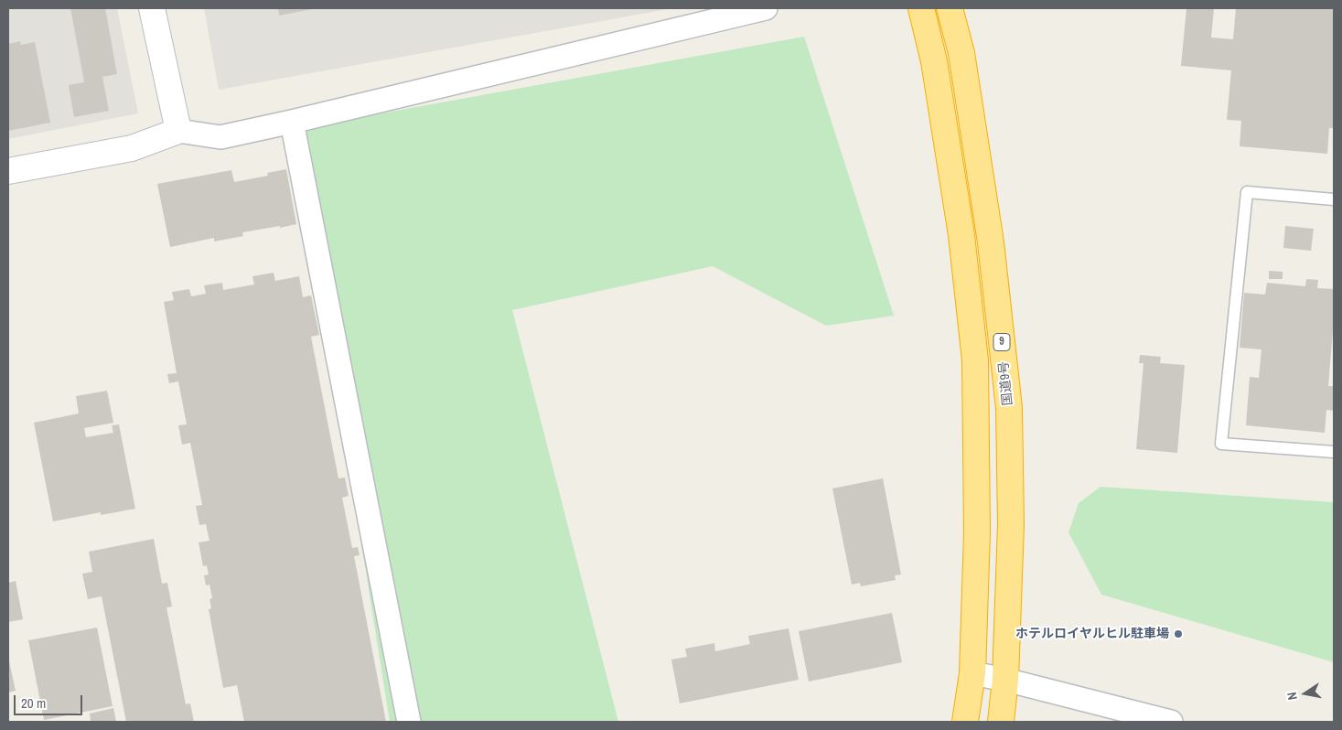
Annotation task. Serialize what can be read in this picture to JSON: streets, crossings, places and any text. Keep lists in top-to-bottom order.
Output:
{
  "streets": {
    "highway": ["9", "国道9号"]
  },
  "crossings": [
    ["9", "国道9号"]
  ],
  "places": ["ホテルロイヤルヒル駐車場"],
  "scale_bar": "20 m",
  "north": "left"
}
